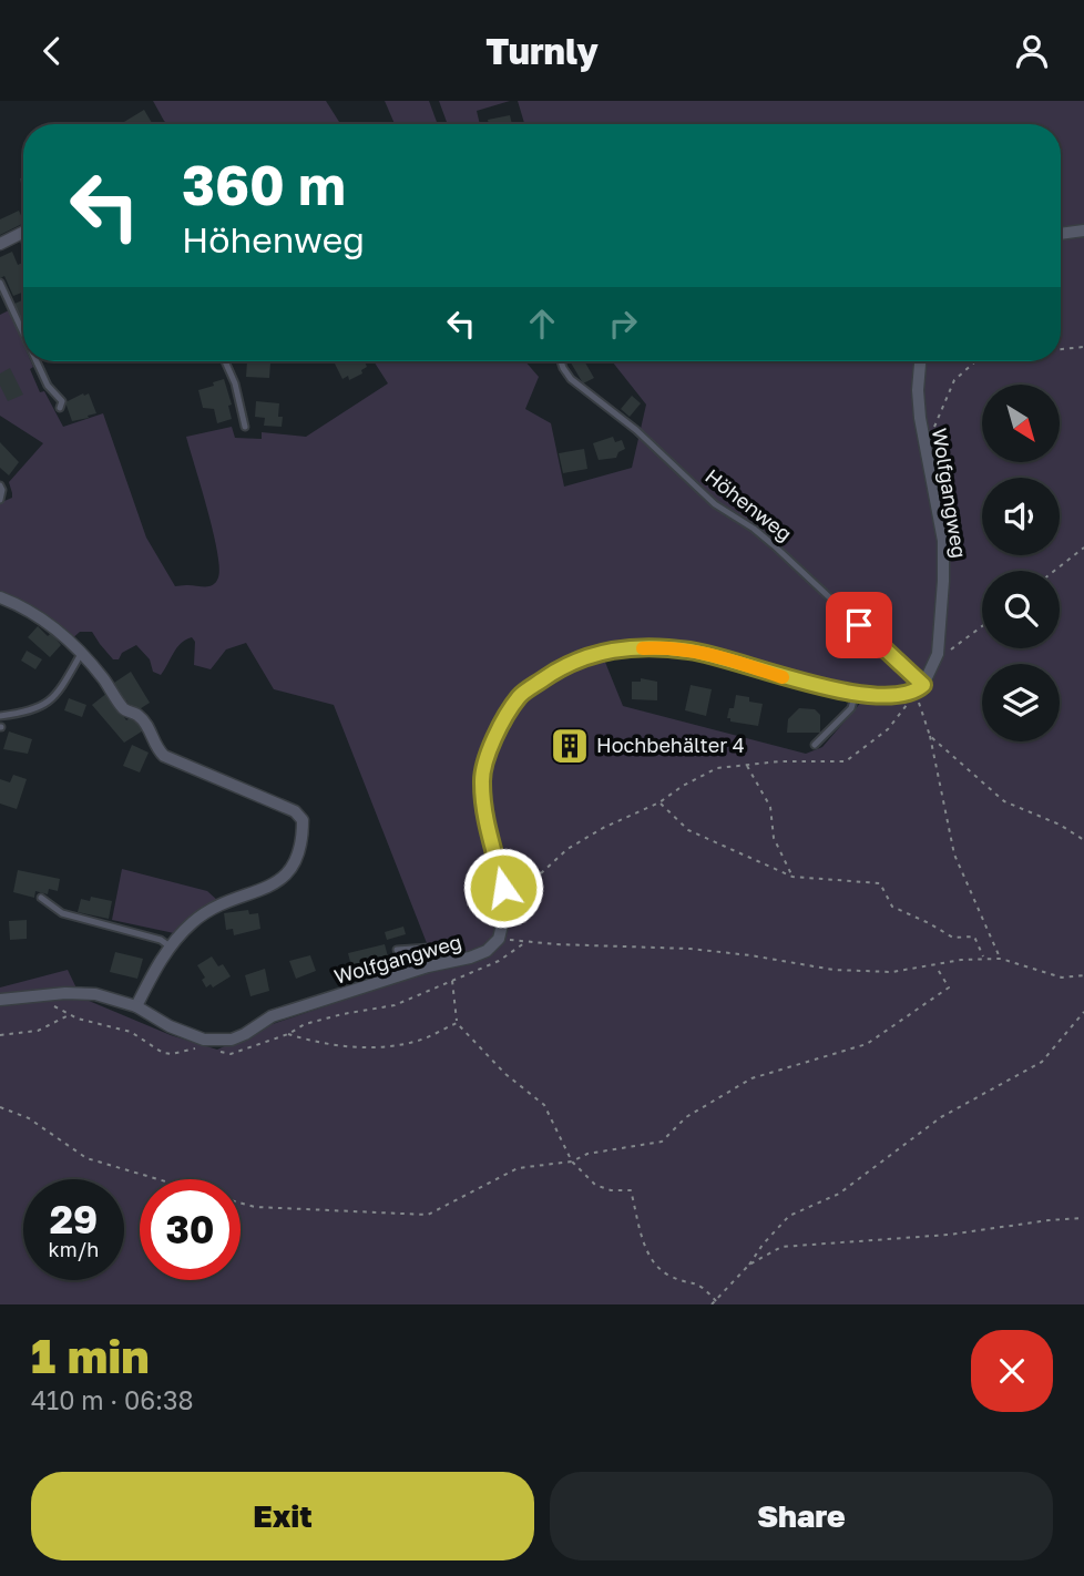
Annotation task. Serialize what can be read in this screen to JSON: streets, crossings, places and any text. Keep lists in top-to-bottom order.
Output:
{
  "streets": {
    "street": ["Wolfgangweg"],
    "lane": ["Höhenweg"]
  },
  "crossings": [
    ["Wolfgangweg", "Höhenweg"]
  ],
  "places": {
    "building": ["Hochbehälter 4"]
  },
  "north": "bottom right",
  "page": {
    "header": "Turnly",
    "turn": ["360 m", "Höhenweg"],
    "speed": "29 km/h",
    "limit": "30",
    "heading": ["1 min", "410 m · 06:38"],
    "buttons": ["Exit", "Share"]
  }
}
